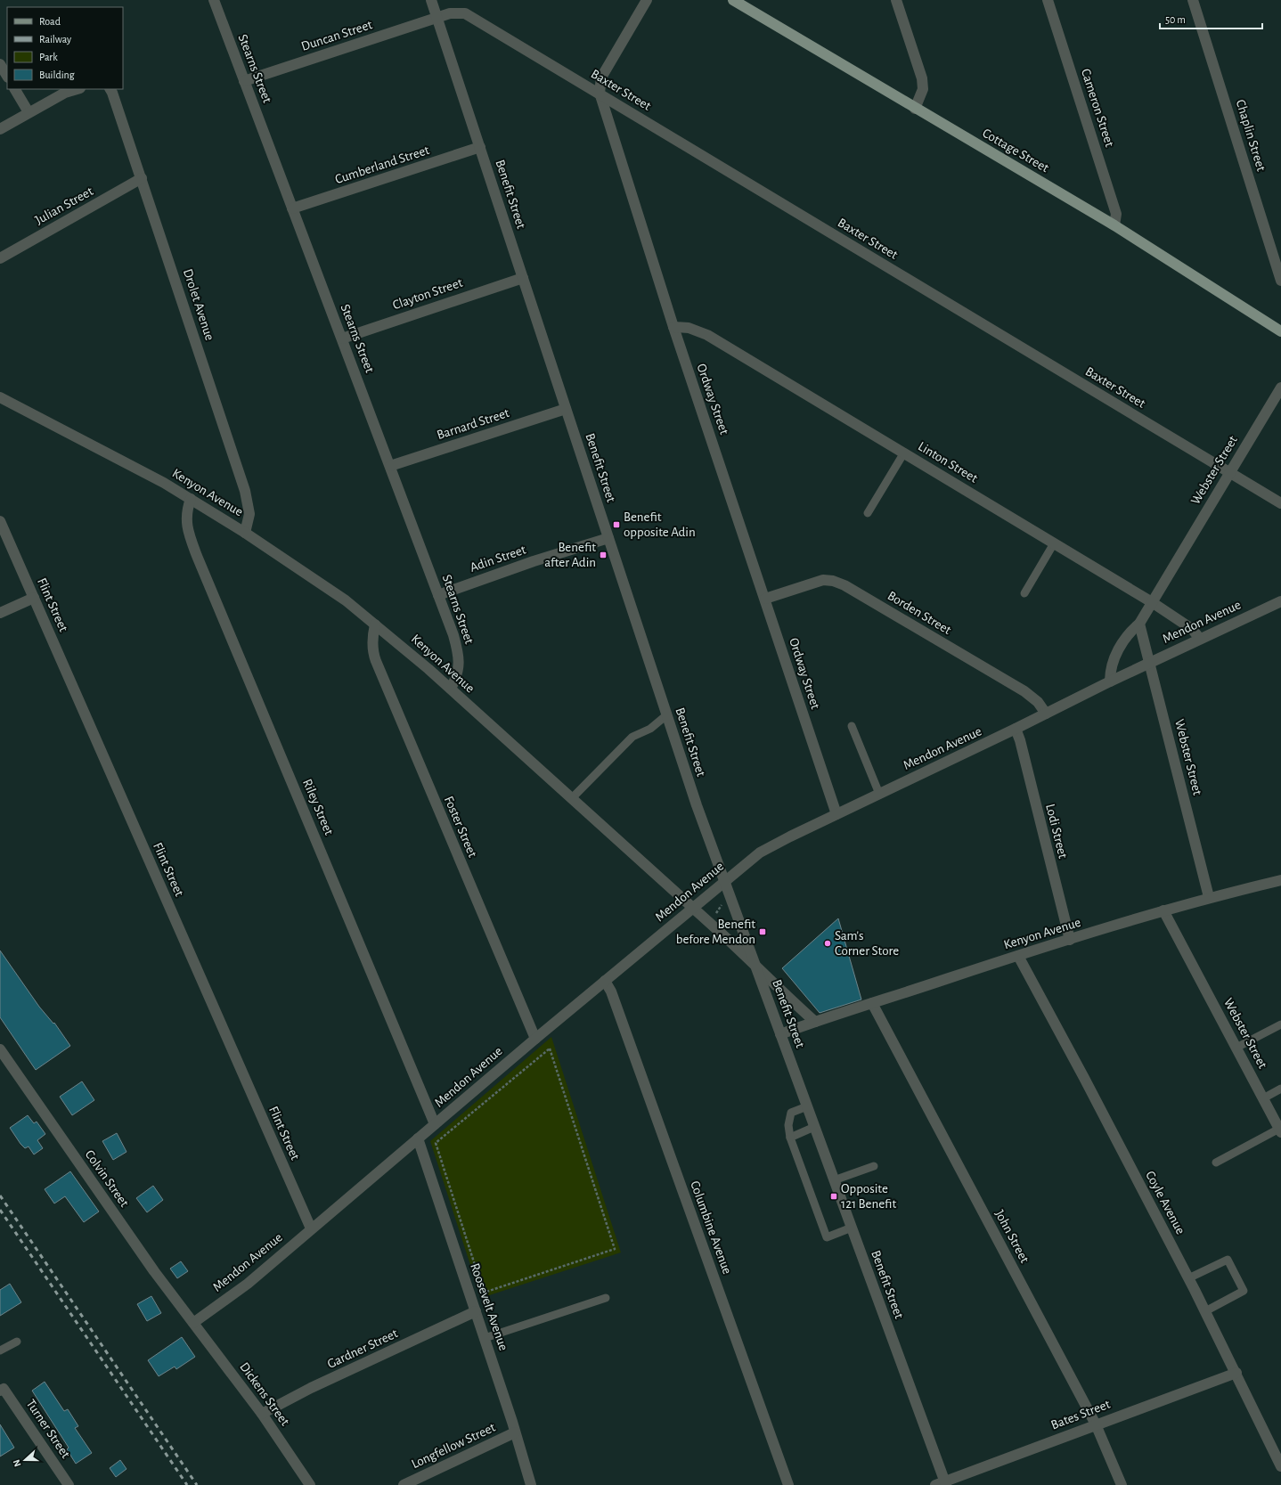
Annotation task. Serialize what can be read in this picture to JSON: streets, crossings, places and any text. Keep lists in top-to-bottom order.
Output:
{
  "streets": {
    "main road": ["Cottage Street"],
    "street": [
      "Duncan Street",
      "Stearns Street",
      "Baxter Street",
      "Cameron Street",
      "Chaplin Street",
      "Cumberland Street",
      "Benefit Street",
      "Julian Street",
      "Clayton Street",
      "Drolet Avenue",
      "Ordway Street",
      "Barnard Street",
      "Linton Street",
      "Webster Street",
      "Kenyon Avenue",
      "Adin Street",
      "Flint Street",
      "Borden Street",
      "Mendon Avenue",
      "Riley Street",
      "Foster Street",
      "Lodi Street",
      "Colvin Street",
      "Coyle Avenue",
      "Columbine Avenue",
      "John Street",
      "Roosevelt Avenue",
      "Gardner Street",
      "Dickens Street",
      "Bates Street",
      "Turner Street",
      "Longfellow Street"
    ]
  },
  "crossings": [
    ["Duncan Street", "Stearns Street"],
    ["Duncan Street", "Baxter Street"],
    ["Duncan Street", "Benefit Street"],
    ["Stearns Street", "Cumberland Street"],
    ["Stearns Street", "Clayton Street"],
    ["Stearns Street", "Barnard Street"],
    ["Stearns Street", "Kenyon Avenue"],
    ["Stearns Street", "Adin Street"],
    ["Baxter Street", "Benefit Street"],
    ["Baxter Street", "Ordway Street"],
    ["Baxter Street", "Webster Street"],
    ["Cameron Street", "Cottage Street"],
    ["Cumberland Street", "Benefit Street"],
    ["Benefit Street", "Clayton Street"],
    ["Benefit Street", "Barnard Street"],
    ["Benefit Street", "Kenyon Avenue"],
    ["Benefit Street", "Adin Street"],
    ["Benefit Street", "Mendon Avenue"],
    ["Benefit Street", "Bates Street"],
    ["Julian Street", "Drolet Avenue"],
    ["Drolet Avenue", "Kenyon Avenue"],
    ["Ordway Street", "Linton Street"],
    ["Ordway Street", "Borden Street"],
    ["Ordway Street", "Mendon Avenue"],
    ["Linton Street", "Webster Street"],
    ["Linton Street", "Mendon Avenue"],
    ["Webster Street", "Kenyon Avenue"],
    ["Webster Street", "Mendon Avenue"],
    ["Kenyon Avenue", "Mendon Avenue"],
    ["Kenyon Avenue", "Riley Street"],
    ["Kenyon Avenue", "Foster Street"],
    ["Kenyon Avenue", "Lodi Street"],
    ["Kenyon Avenue", "Coyle Avenue"],
    ["Kenyon Avenue", "John Street"],
    ["Flint Street", "Mendon Avenue"],
    ["Borden Street", "Mendon Avenue"],
    ["Mendon Avenue", "Riley Street"],
    ["Mendon Avenue", "Foster Street"],
    ["Mendon Avenue", "Lodi Street"],
    ["Mendon Avenue", "Colvin Street"],
    ["Mendon Avenue", "Columbine Avenue"],
    ["Mendon Avenue", "Roosevelt Avenue"],
    ["Mendon Avenue", "Dickens Street"],
    ["Colvin Street", "Dickens Street"],
    ["Coyle Avenue", "Bates Street"],
    ["John Street", "Bates Street"],
    ["Roosevelt Avenue", "Gardner Street"],
    ["Roosevelt Avenue", "Longfellow Street"],
    ["Gardner Street", "Dickens Street"]
  ],
  "places": {
    "transit": [
      "Benefit opposite Adin",
      "Benefit after Adin",
      "Benefit before Mendon",
      "Opposite 121 Benefit"
    ],
    "other": ["Sam's Corner Store"]
  },
  "legend": [
    "Road",
    "Railway",
    "Park",
    "Building"
  ],
  "scale_bar": "50 m",
  "north": "left"
}
